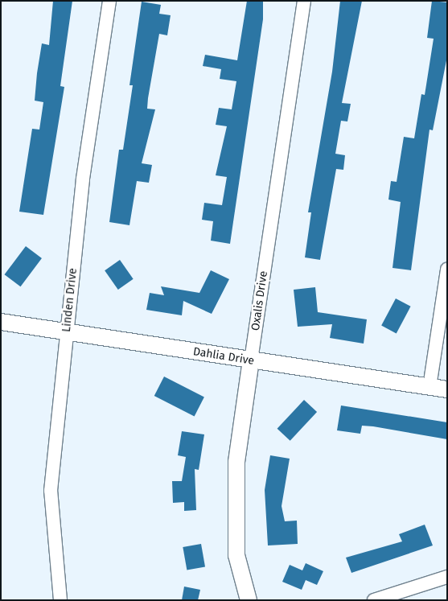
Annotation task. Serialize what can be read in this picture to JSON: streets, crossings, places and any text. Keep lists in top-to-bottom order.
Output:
{
  "streets": {
    "street": ["Linden Drive", "Oxalis Drive", "Dahlia Drive"]
  },
  "crossings": [
    ["Linden Drive", "Dahlia Drive"],
    ["Oxalis Drive", "Dahlia Drive"]
  ]
}
